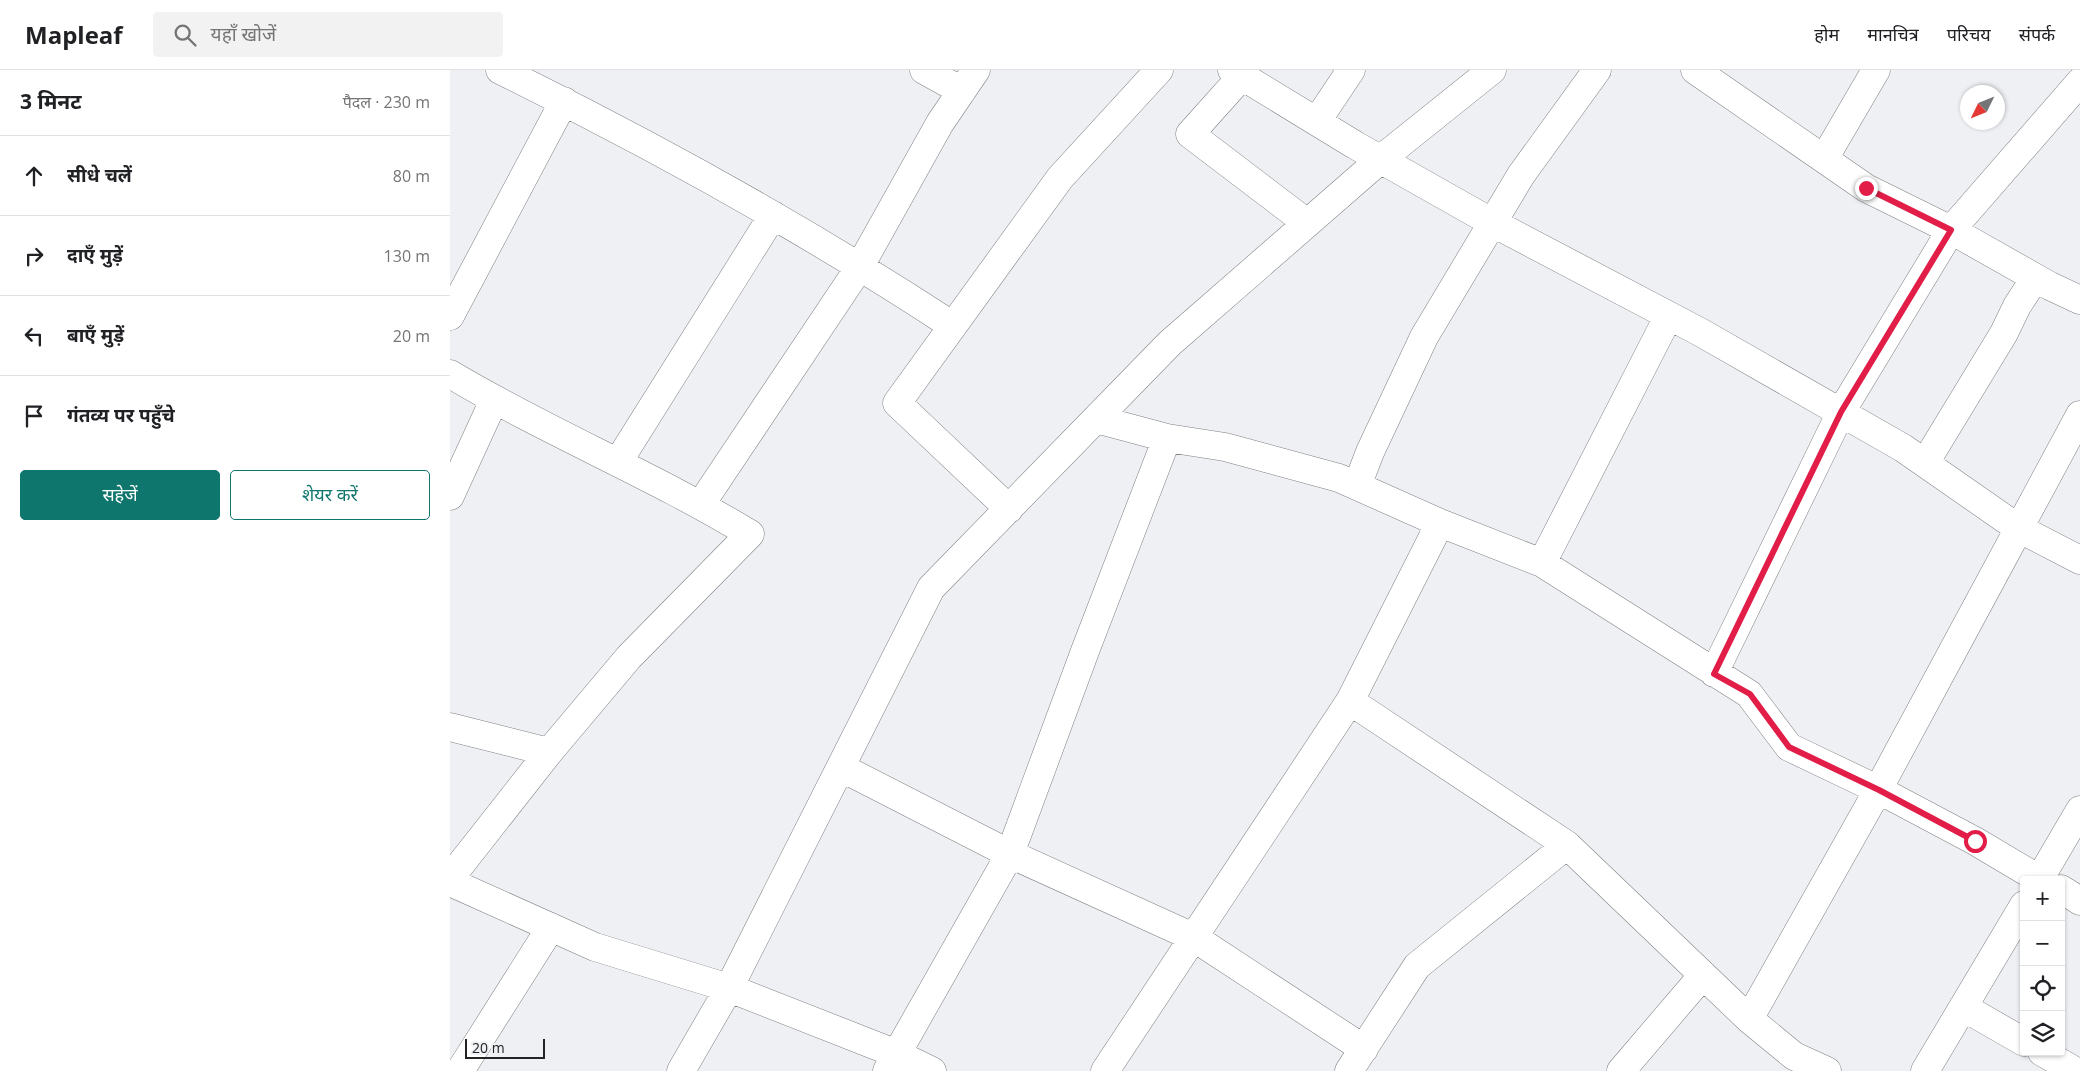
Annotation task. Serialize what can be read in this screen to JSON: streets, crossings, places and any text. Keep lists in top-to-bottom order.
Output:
{
  "scale_bar": "20 m",
  "north": "bottom left",
  "page": {
    "header": "Mapleaf",
    "search": "यहाँ खोजें",
    "nav": [
      "होम",
      "मानचित्र",
      "परिचय",
      "संपर्क"
    ],
    "heading": ["3 मिनट", "पैदल · 230 m"],
    "list": [
      ["सीधे चलें", "80 m"],
      ["दाएँ मुड़ें", "130 m"],
      ["बाएँ मुड़ें", "20 m"],
      "गंतव्य पर पहुँचे"
    ],
    "buttons": ["सहेजें", "शेयर करें"],
    "map_buttons": ["+", "−"],
    "scale": "20 m"
  }
}
